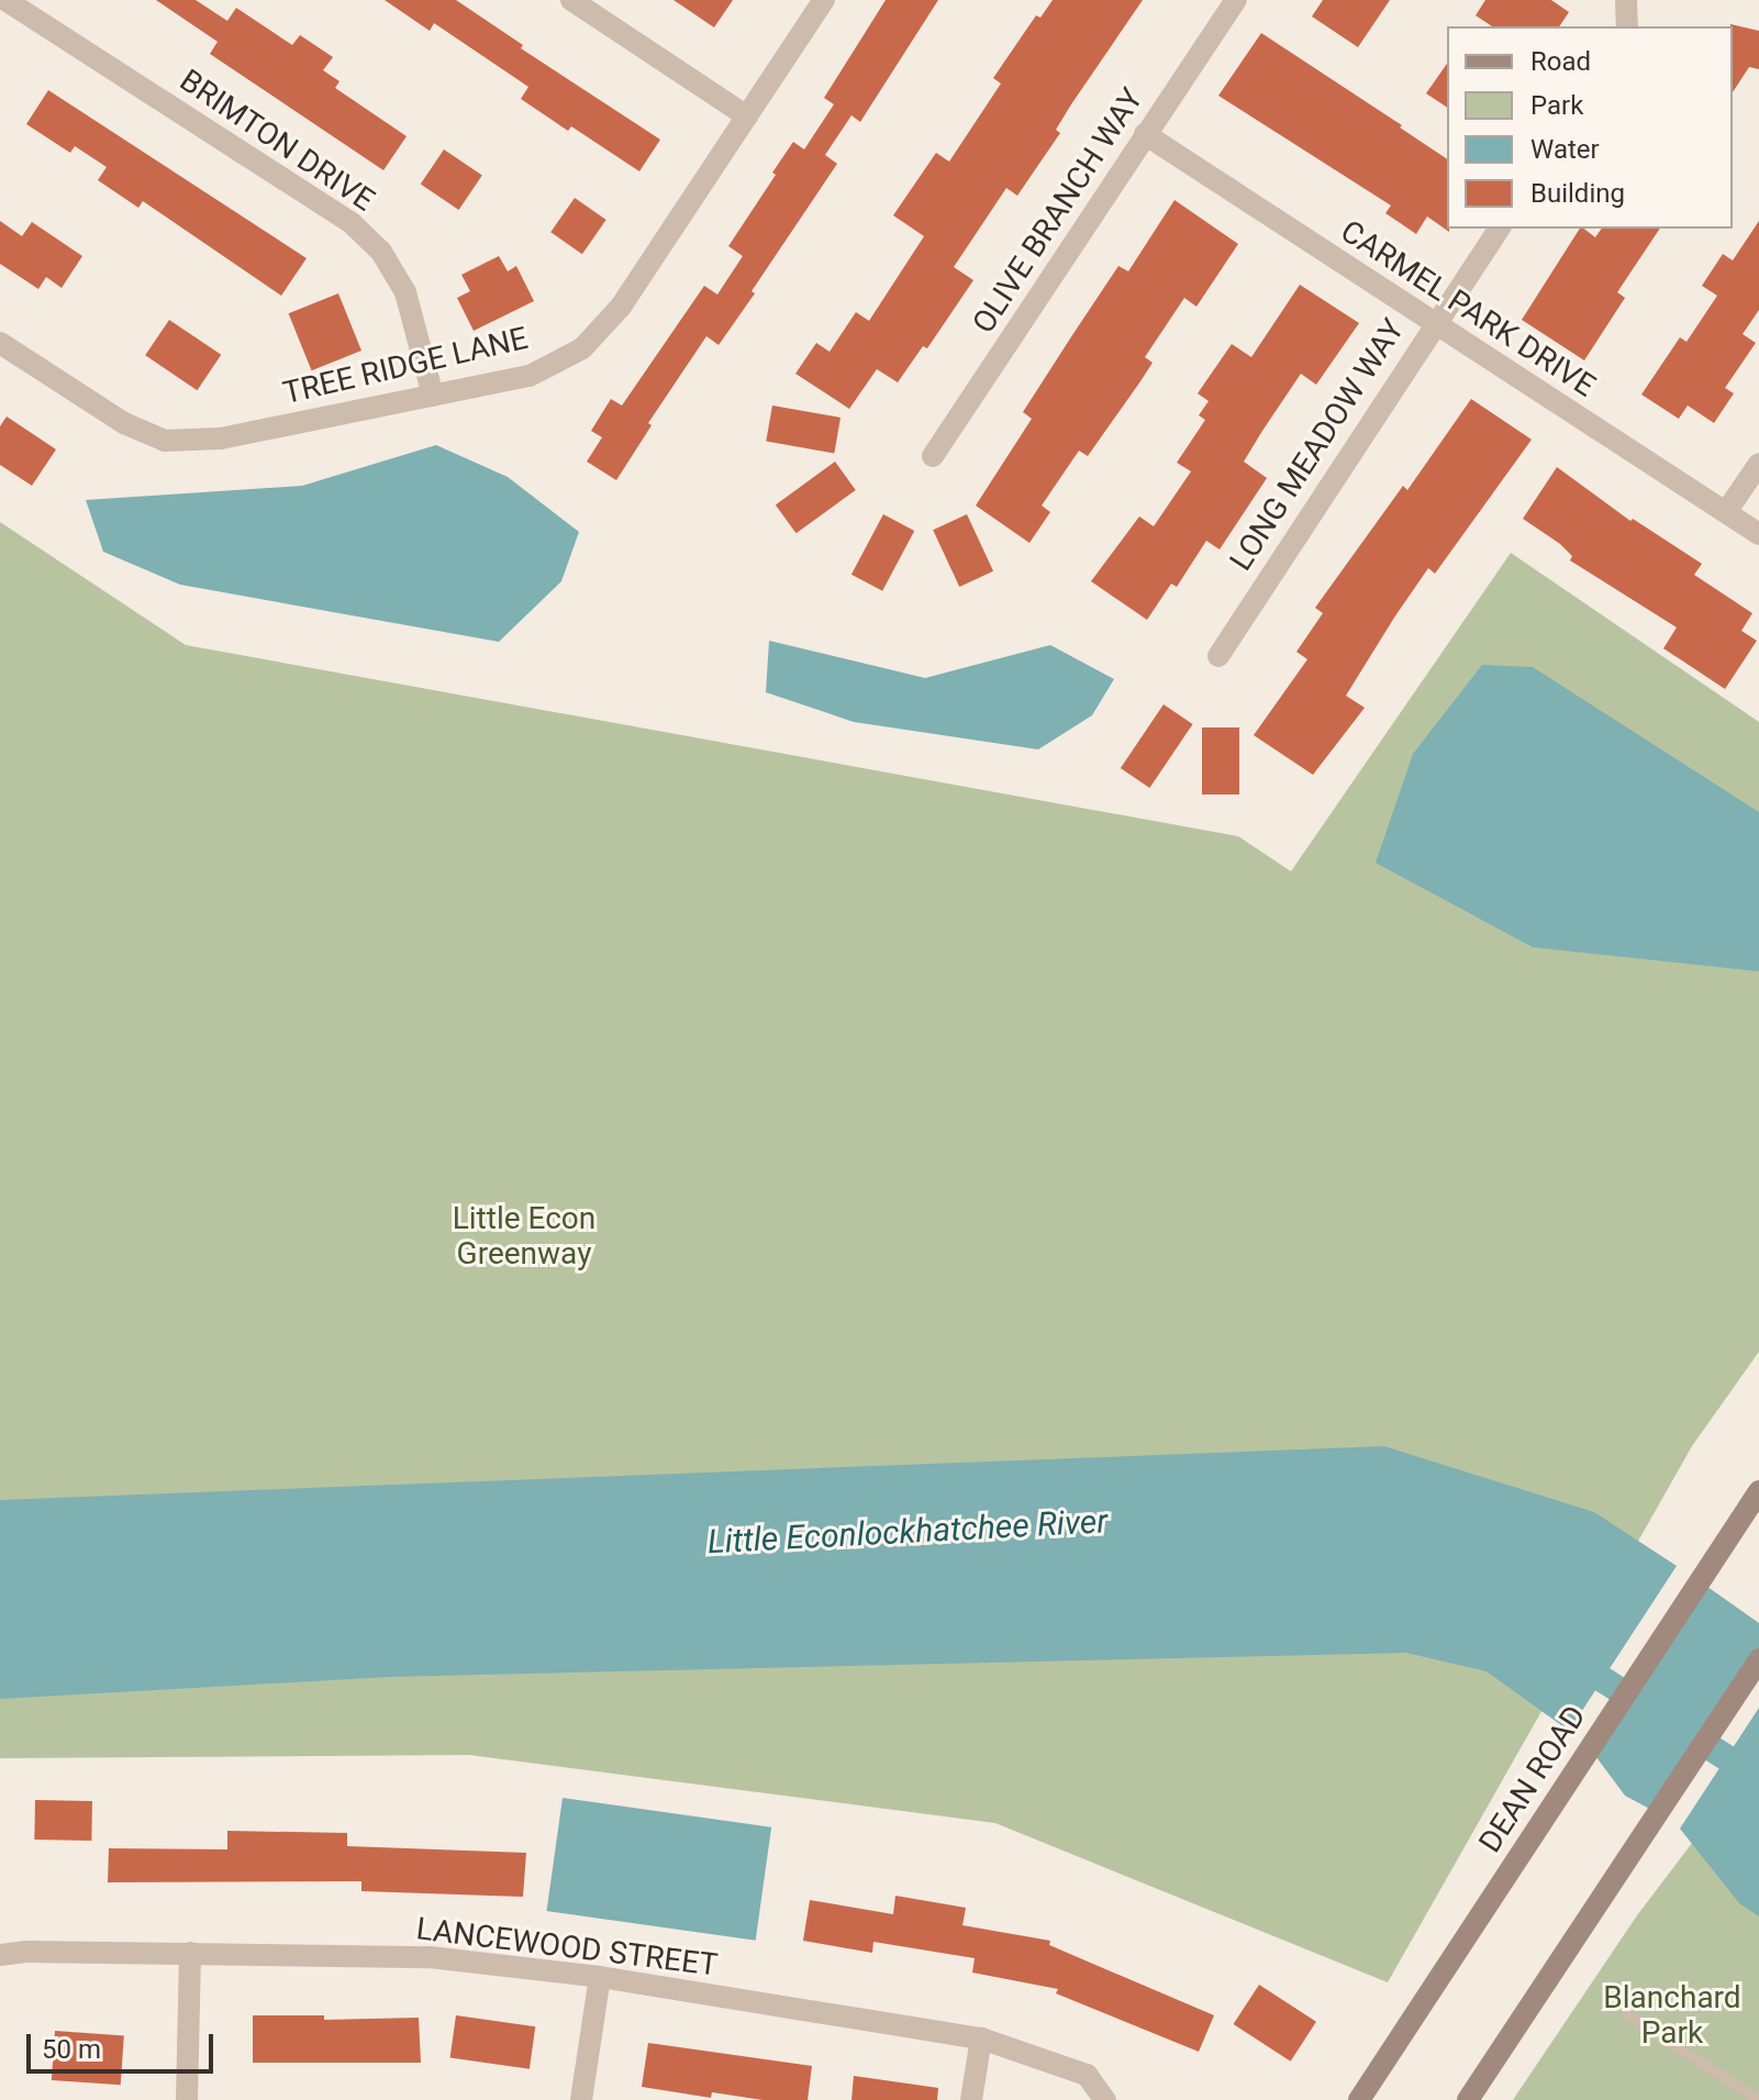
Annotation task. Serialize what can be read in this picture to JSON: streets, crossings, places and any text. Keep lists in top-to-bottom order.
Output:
{
  "streets": {
    "main road": ["DEAN ROAD"],
    "street": [
      "BRIMTON DRIVE",
      "OLIVE BRANCH WAY",
      "CARMEL PARK DRIVE",
      "TREE RIDGE LANE",
      "LONG MEADOW WAY",
      "LANCEWOOD STREET"
    ]
  },
  "crossings": [
    ["BRIMTON DRIVE", "TREE RIDGE LANE"],
    ["OLIVE BRANCH WAY", "CARMEL PARK DRIVE"],
    ["CARMEL PARK DRIVE", "LONG MEADOW WAY"]
  ],
  "water": ["Little Econlockhatchee River"],
  "parks": ["Little Econ Greenway", "Blanchard Park"],
  "legend": [
    "Road",
    "Park",
    "Water",
    "Building"
  ],
  "scale_bar": "50 m"
}
